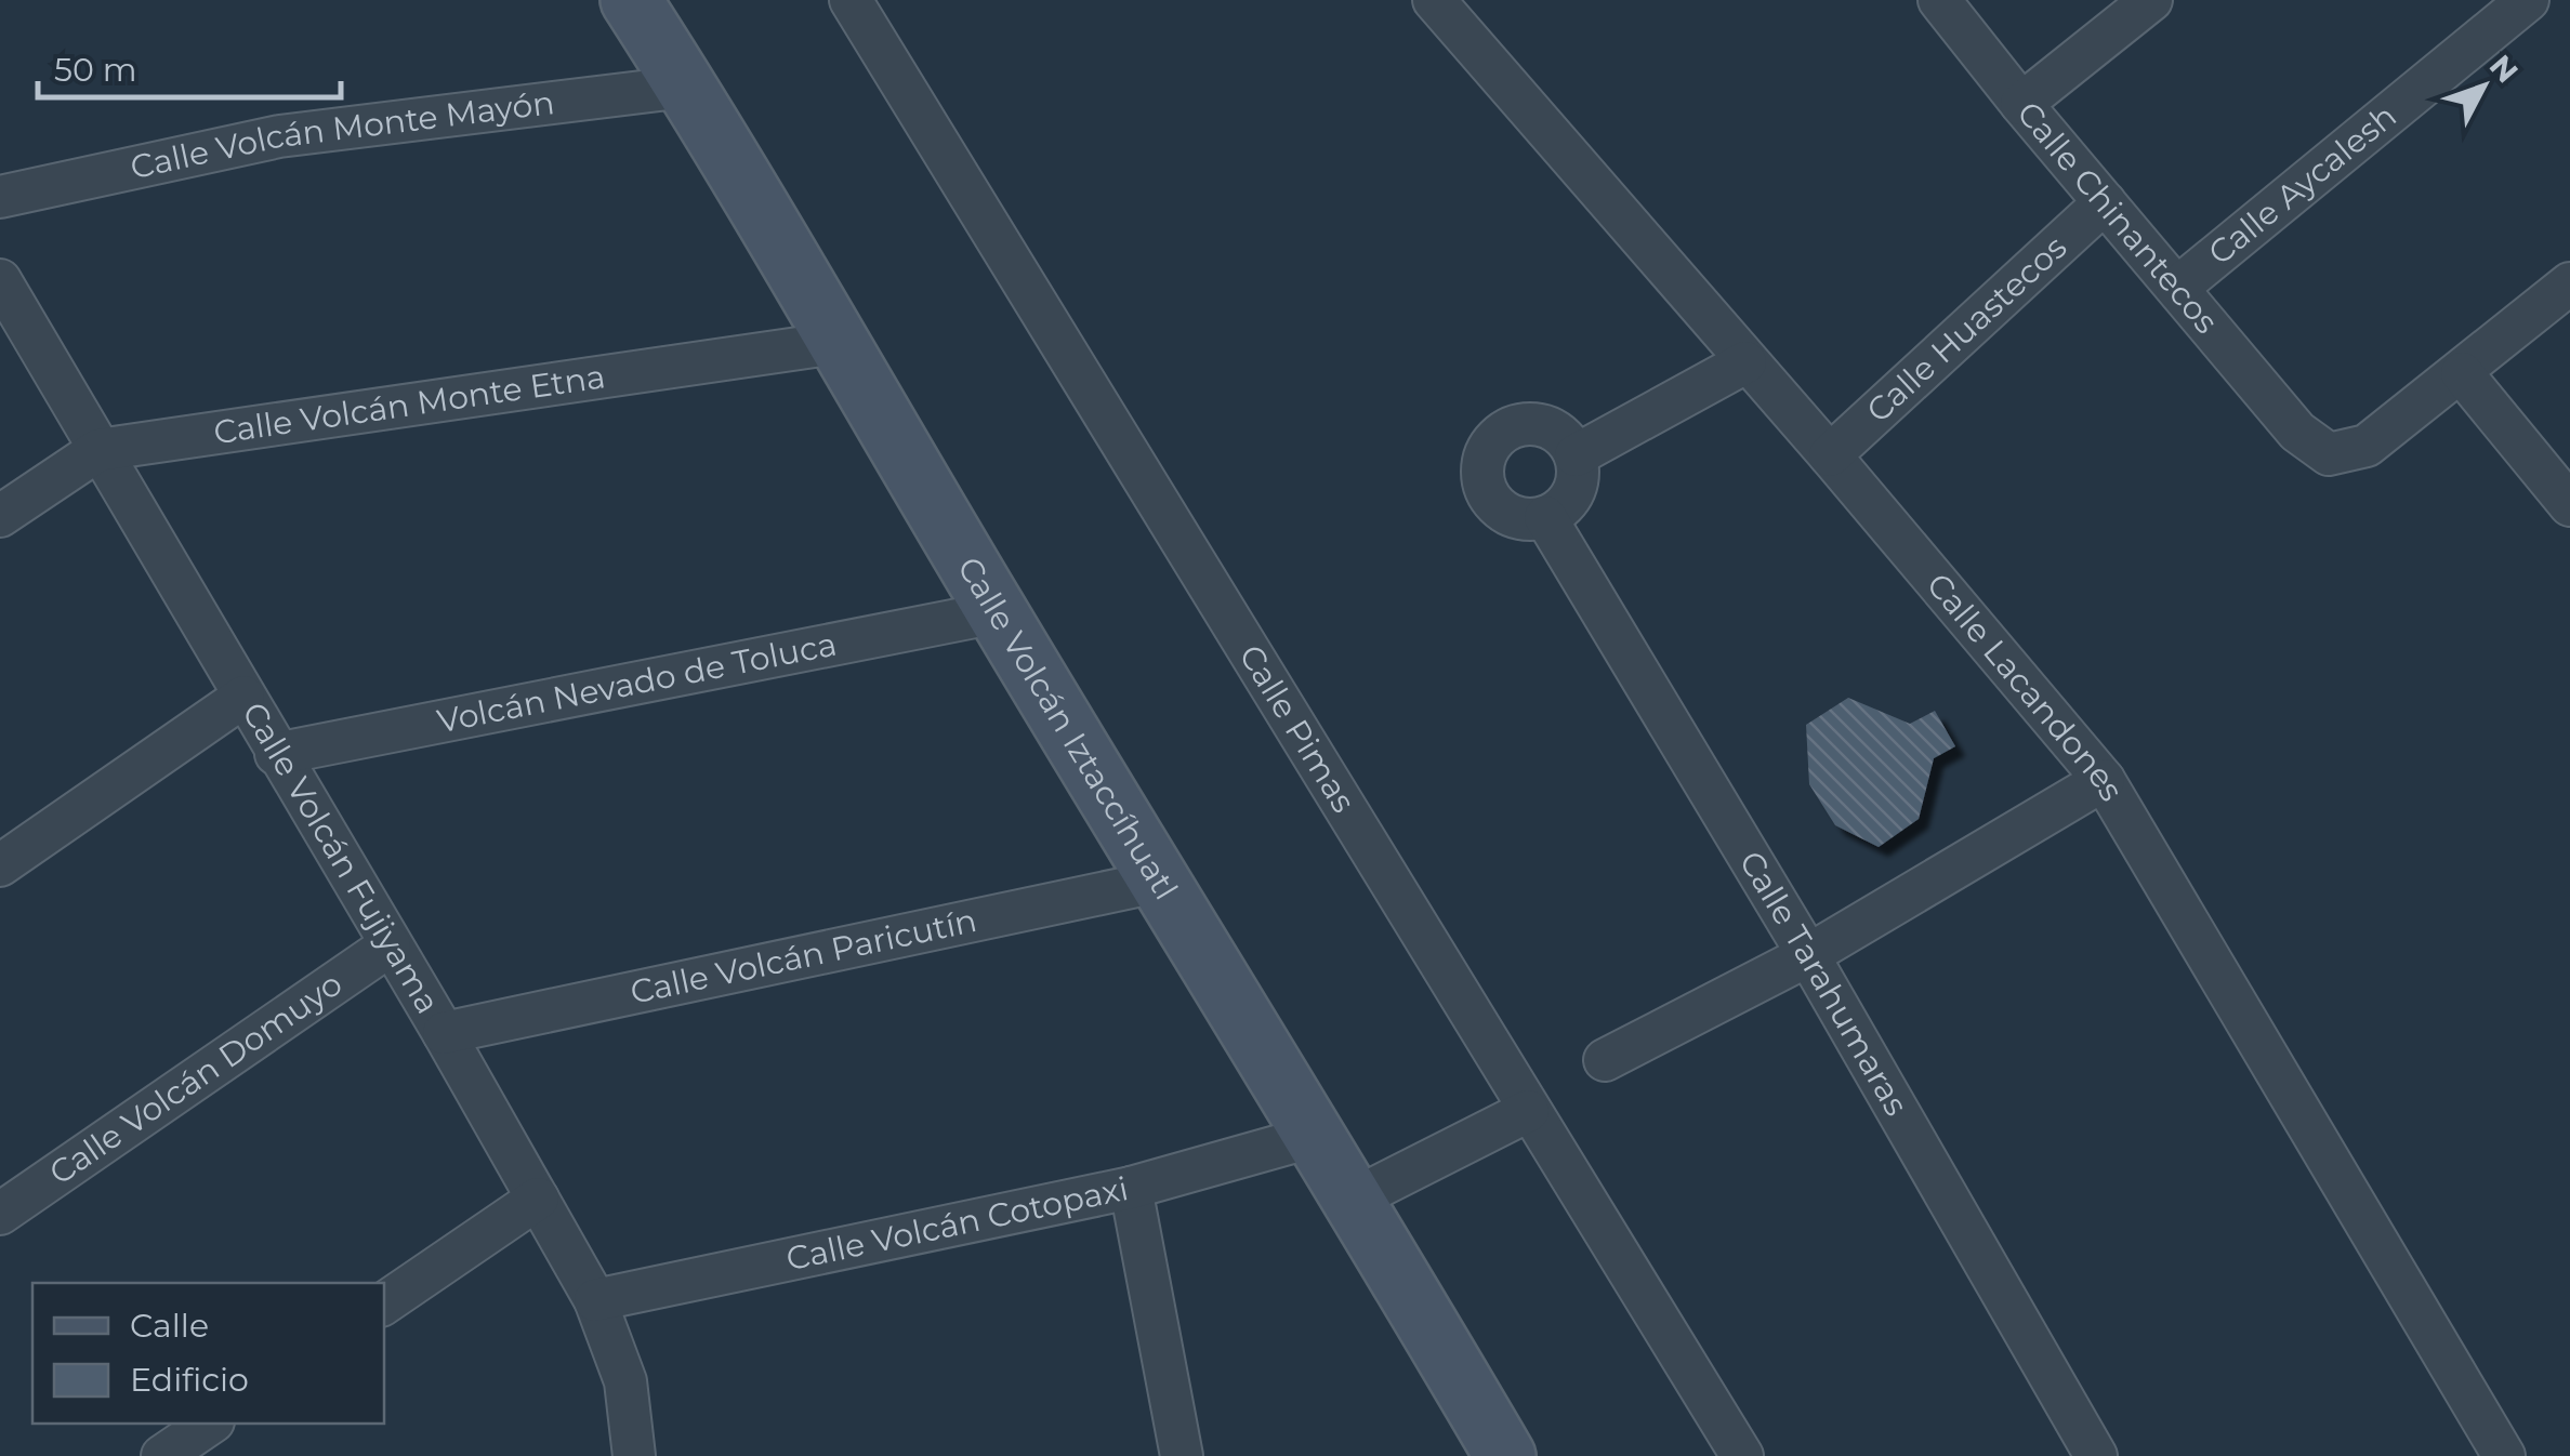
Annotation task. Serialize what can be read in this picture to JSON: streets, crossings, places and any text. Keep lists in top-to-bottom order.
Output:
{
  "streets": {
    "street": [
      "Calle Volcán Monte Mayón",
      "Calle Aycalesh",
      "Calle Chinantecos",
      "Calle Huastecos",
      "Calle Volcán Monte Etna",
      "Volcán Nevado de Toluca",
      "Calle Lacandones",
      "Calle Volcán Iztaccíhuatl",
      "Calle Pimas",
      "Calle Volcán Fujiyama",
      "Calle Volcán Paricutín",
      "Calle Tarahumaras",
      "Calle Volcán Domuyo",
      "Calle Volcán Cotopaxi"
    ]
  },
  "crossings": [
    ["Calle Volcán Monte Mayón", "Calle Volcán Iztaccíhuatl"],
    ["Calle Aycalesh", "Calle Chinantecos"],
    ["Calle Chinantecos", "Calle Huastecos"],
    ["Calle Huastecos", "Calle Lacandones"],
    ["Calle Volcán Monte Etna", "Calle Volcán Iztaccíhuatl"],
    ["Calle Volcán Monte Etna", "Calle Volcán Fujiyama"],
    ["Volcán Nevado de Toluca", "Calle Volcán Iztaccíhuatl"],
    ["Volcán Nevado de Toluca", "Calle Volcán Fujiyama"],
    ["Calle Volcán Iztaccíhuatl", "Calle Volcán Paricutín"],
    ["Calle Volcán Iztaccíhuatl", "Calle Volcán Cotopaxi"],
    ["Calle Volcán Fujiyama", "Calle Volcán Paricutín"],
    ["Calle Volcán Fujiyama", "Calle Volcán Domuyo"],
    ["Calle Volcán Fujiyama", "Calle Volcán Cotopaxi"]
  ],
  "legend": ["Calle", "Edificio"],
  "scale_bar": "50 m",
  "north": "top right"
}
